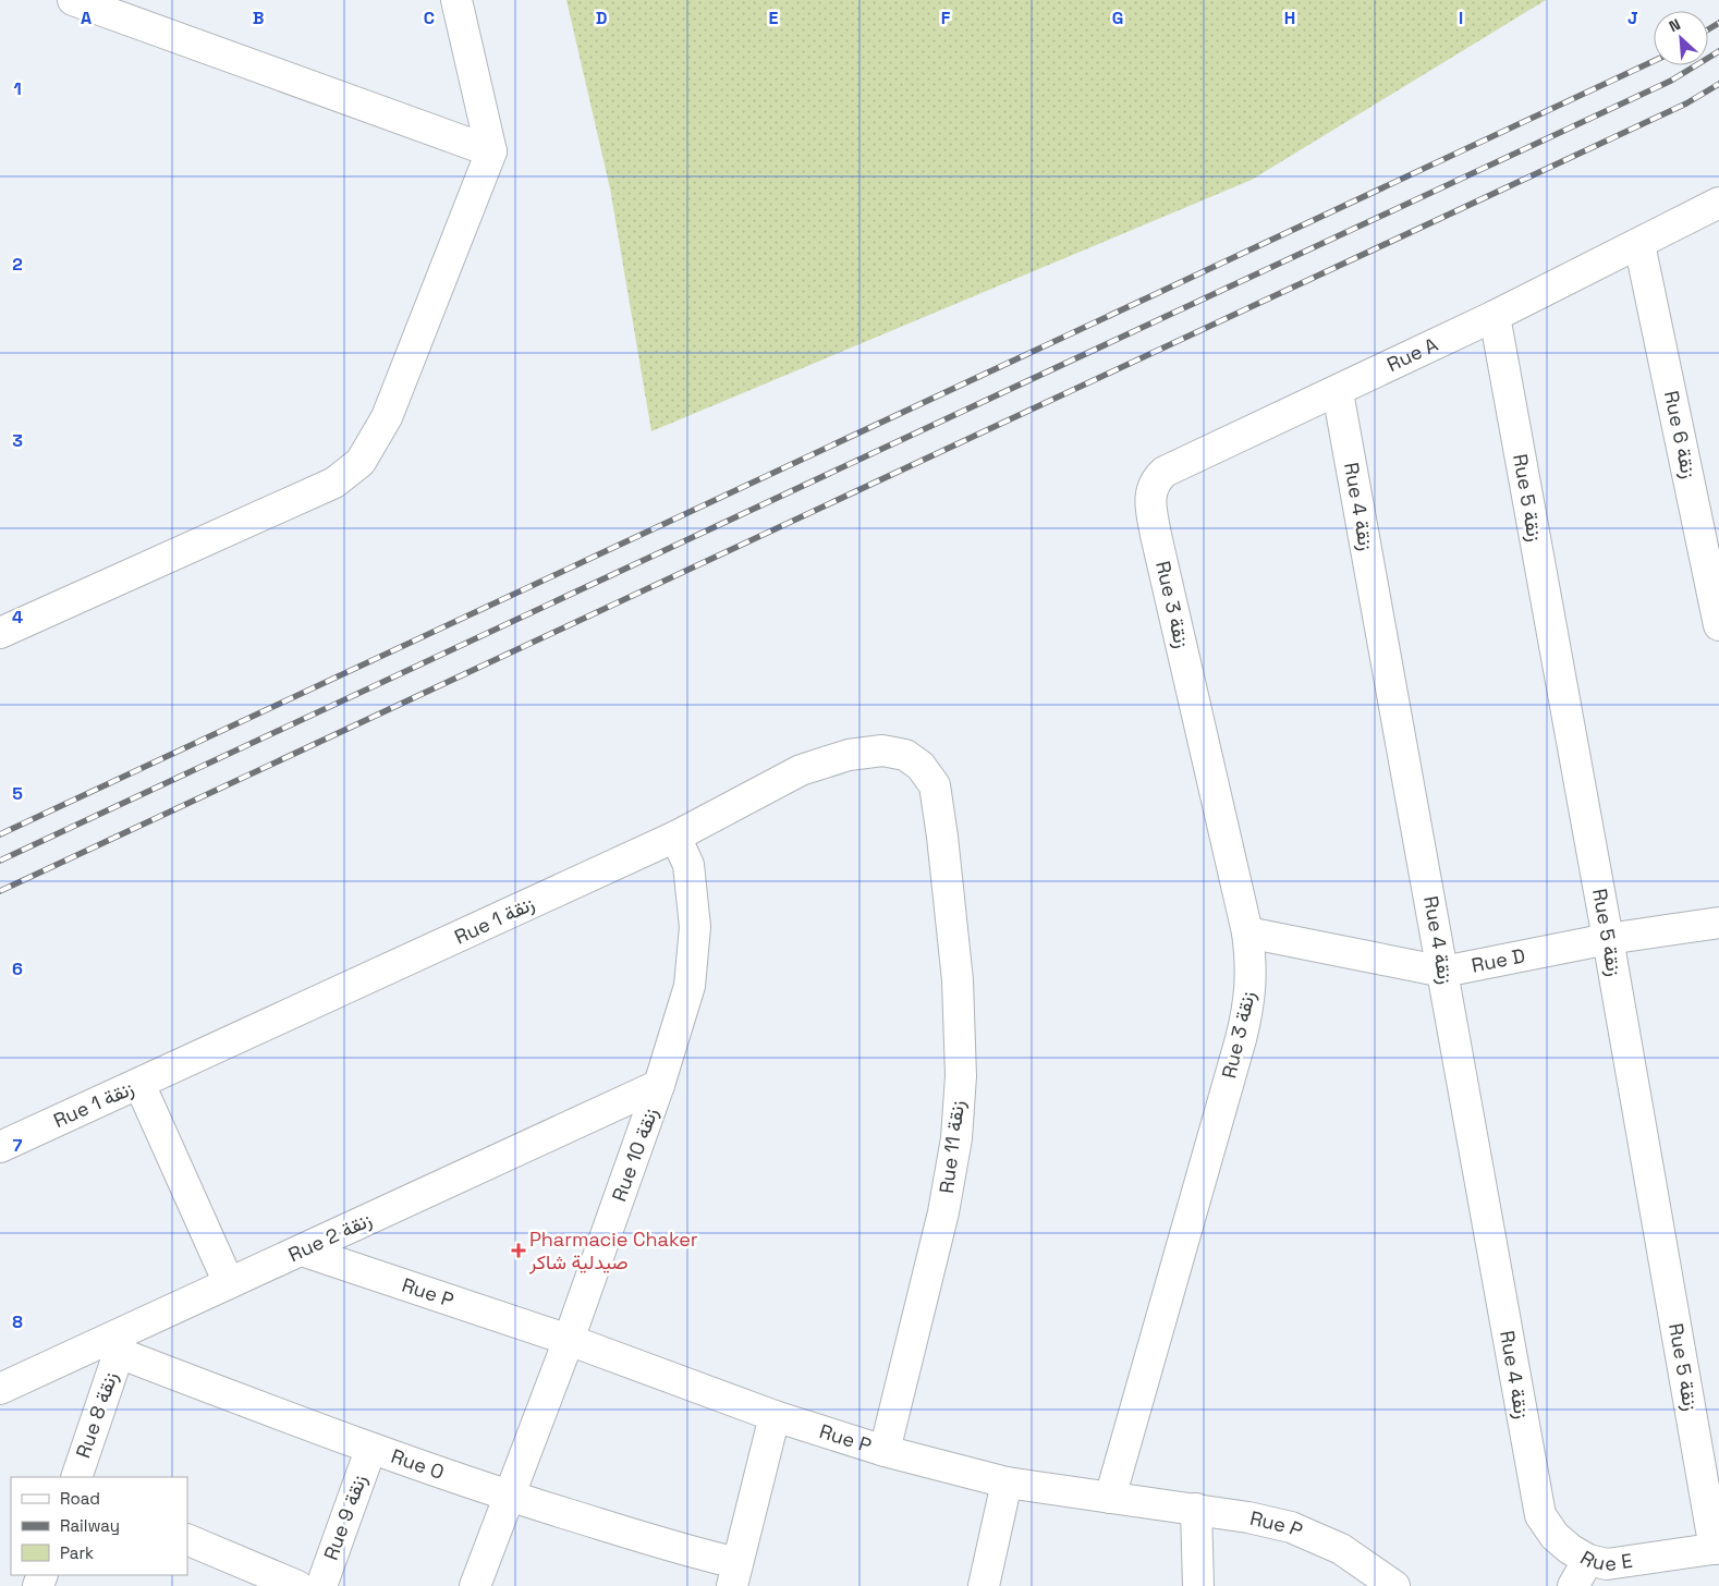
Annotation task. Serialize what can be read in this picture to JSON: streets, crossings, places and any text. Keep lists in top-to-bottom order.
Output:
{
  "streets": {
    "street": [
      "Rue A",
      "Rue 6 زنقة",
      "Rue 5 زنقة",
      "Rue 4 زنقة",
      "Rue 3 زنقة",
      "Rue 1 زنقة",
      "Rue D",
      "Rue 11 زنقة",
      "Rue 10 زنقة",
      "Rue 2 زنقة",
      "Rue P",
      "Rue 8 زنقة",
      "Rue O",
      "Rue 9 زنقة",
      "Rue E"
    ]
  },
  "crossings": [
    ["Rue A", "Rue 6 زنقة"],
    ["Rue A", "Rue 5 زنقة"],
    ["Rue A", "Rue 4 زنقة"],
    ["Rue A", "Rue 3 زنقة"],
    ["Rue 5 زنقة", "Rue D"],
    ["Rue 5 زنقة", "Rue E"],
    ["Rue 4 زنقة", "Rue D"],
    ["Rue 4 زنقة", "Rue E"],
    ["Rue 3 زنقة", "Rue D"],
    ["Rue 3 زنقة", "Rue P"],
    ["Rue 1 زنقة", "Rue 11 زنقة"],
    ["Rue 1 زنقة", "Rue 10 زنقة"],
    ["Rue 11 زنقة", "Rue P"],
    ["Rue 10 زنقة", "Rue 2 زنقة"],
    ["Rue 10 زنقة", "Rue P"],
    ["Rue 10 زنقة", "Rue O"],
    ["Rue 2 زنقة", "Rue P"],
    ["Rue 2 زنقة", "Rue 8 زنقة"],
    ["Rue 2 زنقة", "Rue O"],
    ["Rue 8 زنقة", "Rue O"],
    ["Rue O", "Rue 9 زنقة"]
  ],
  "places": {
    "health": ["Pharmacie Chaker صيدلية شاكر"]
  },
  "legend": ["Road", "Railway", "Park"],
  "north": "top left",
  "grid": {
    "columns": [
      "A",
      "B",
      "C",
      "D",
      "E",
      "F",
      "G",
      "H",
      "I",
      "J"
    ],
    "rows": [
      "1",
      "2",
      "3",
      "4",
      "5",
      "6",
      "7",
      "8"
    ]
  }
}
